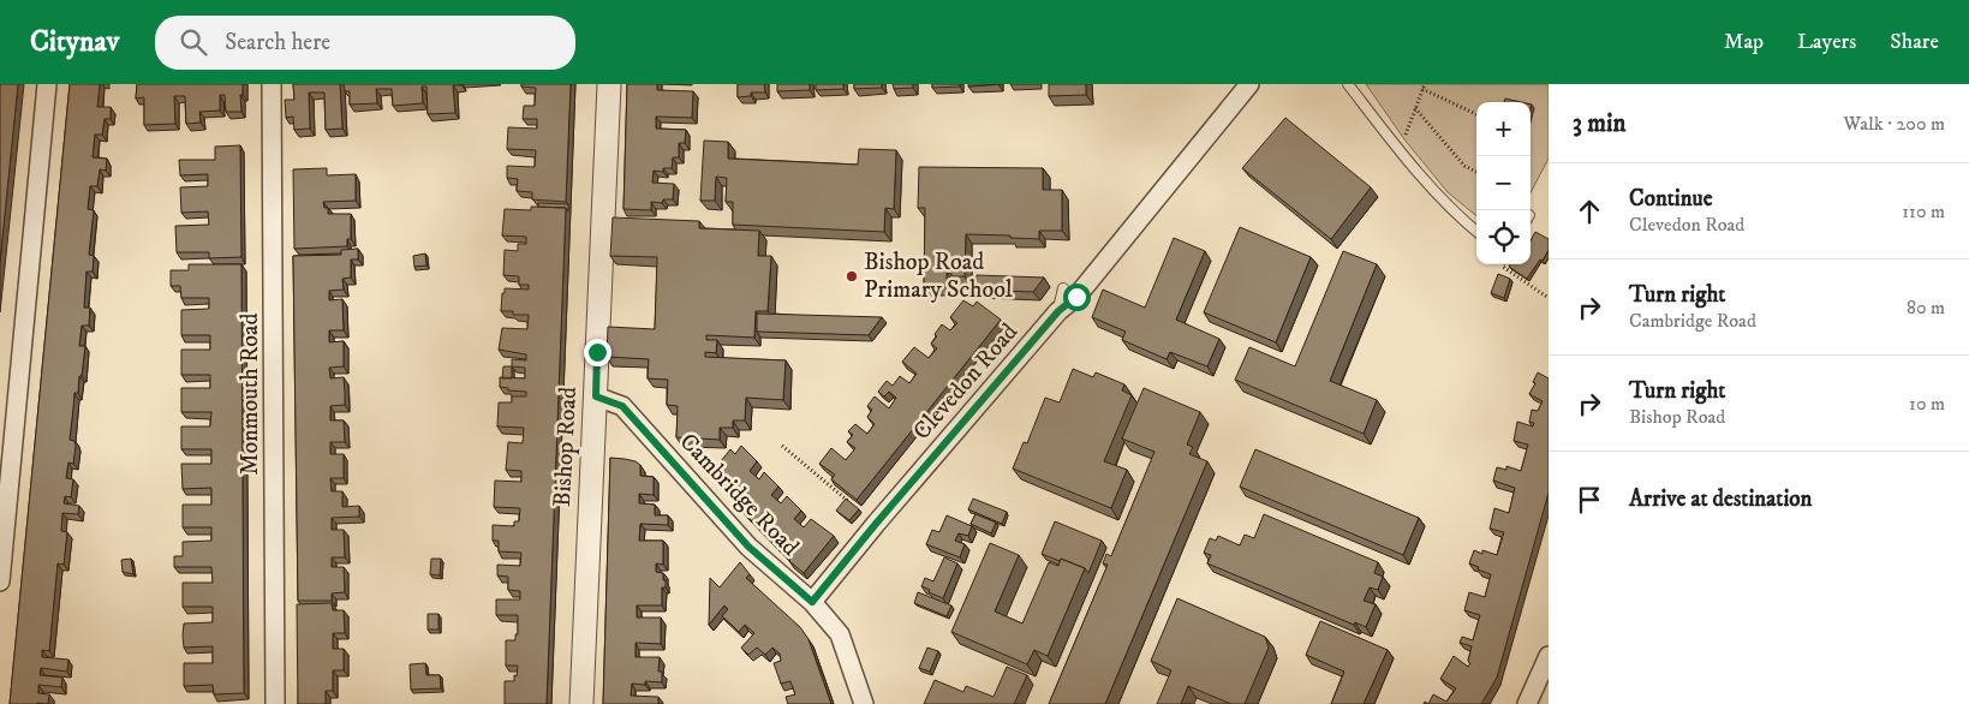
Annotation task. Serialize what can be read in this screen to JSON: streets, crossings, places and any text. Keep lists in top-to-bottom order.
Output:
{
  "streets": {
    "street": [
      "Clevedon Road",
      "Monmouth Road",
      "Bishop Road",
      "Cambridge Road"
    ]
  },
  "crossings": [
    ["Clevedon Road", "Cambridge Road"],
    ["Bishop Road", "Cambridge Road"]
  ],
  "places": ["Bishop Road Primary School"],
  "page": {
    "header": "Citynav",
    "search": "Search here",
    "nav": ["Map", "Layers", "Share"],
    "heading": ["3 min", "Walk · 200 m"],
    "map_buttons": ["+", "−"],
    "list": [
      ["Continue", "Clevedon Road", "110 m"],
      ["Turn right", "Cambridge Road", "80 m"],
      ["Turn right", "Bishop Road", "10 m"],
      "Arrive at destination"
    ]
  }
}
